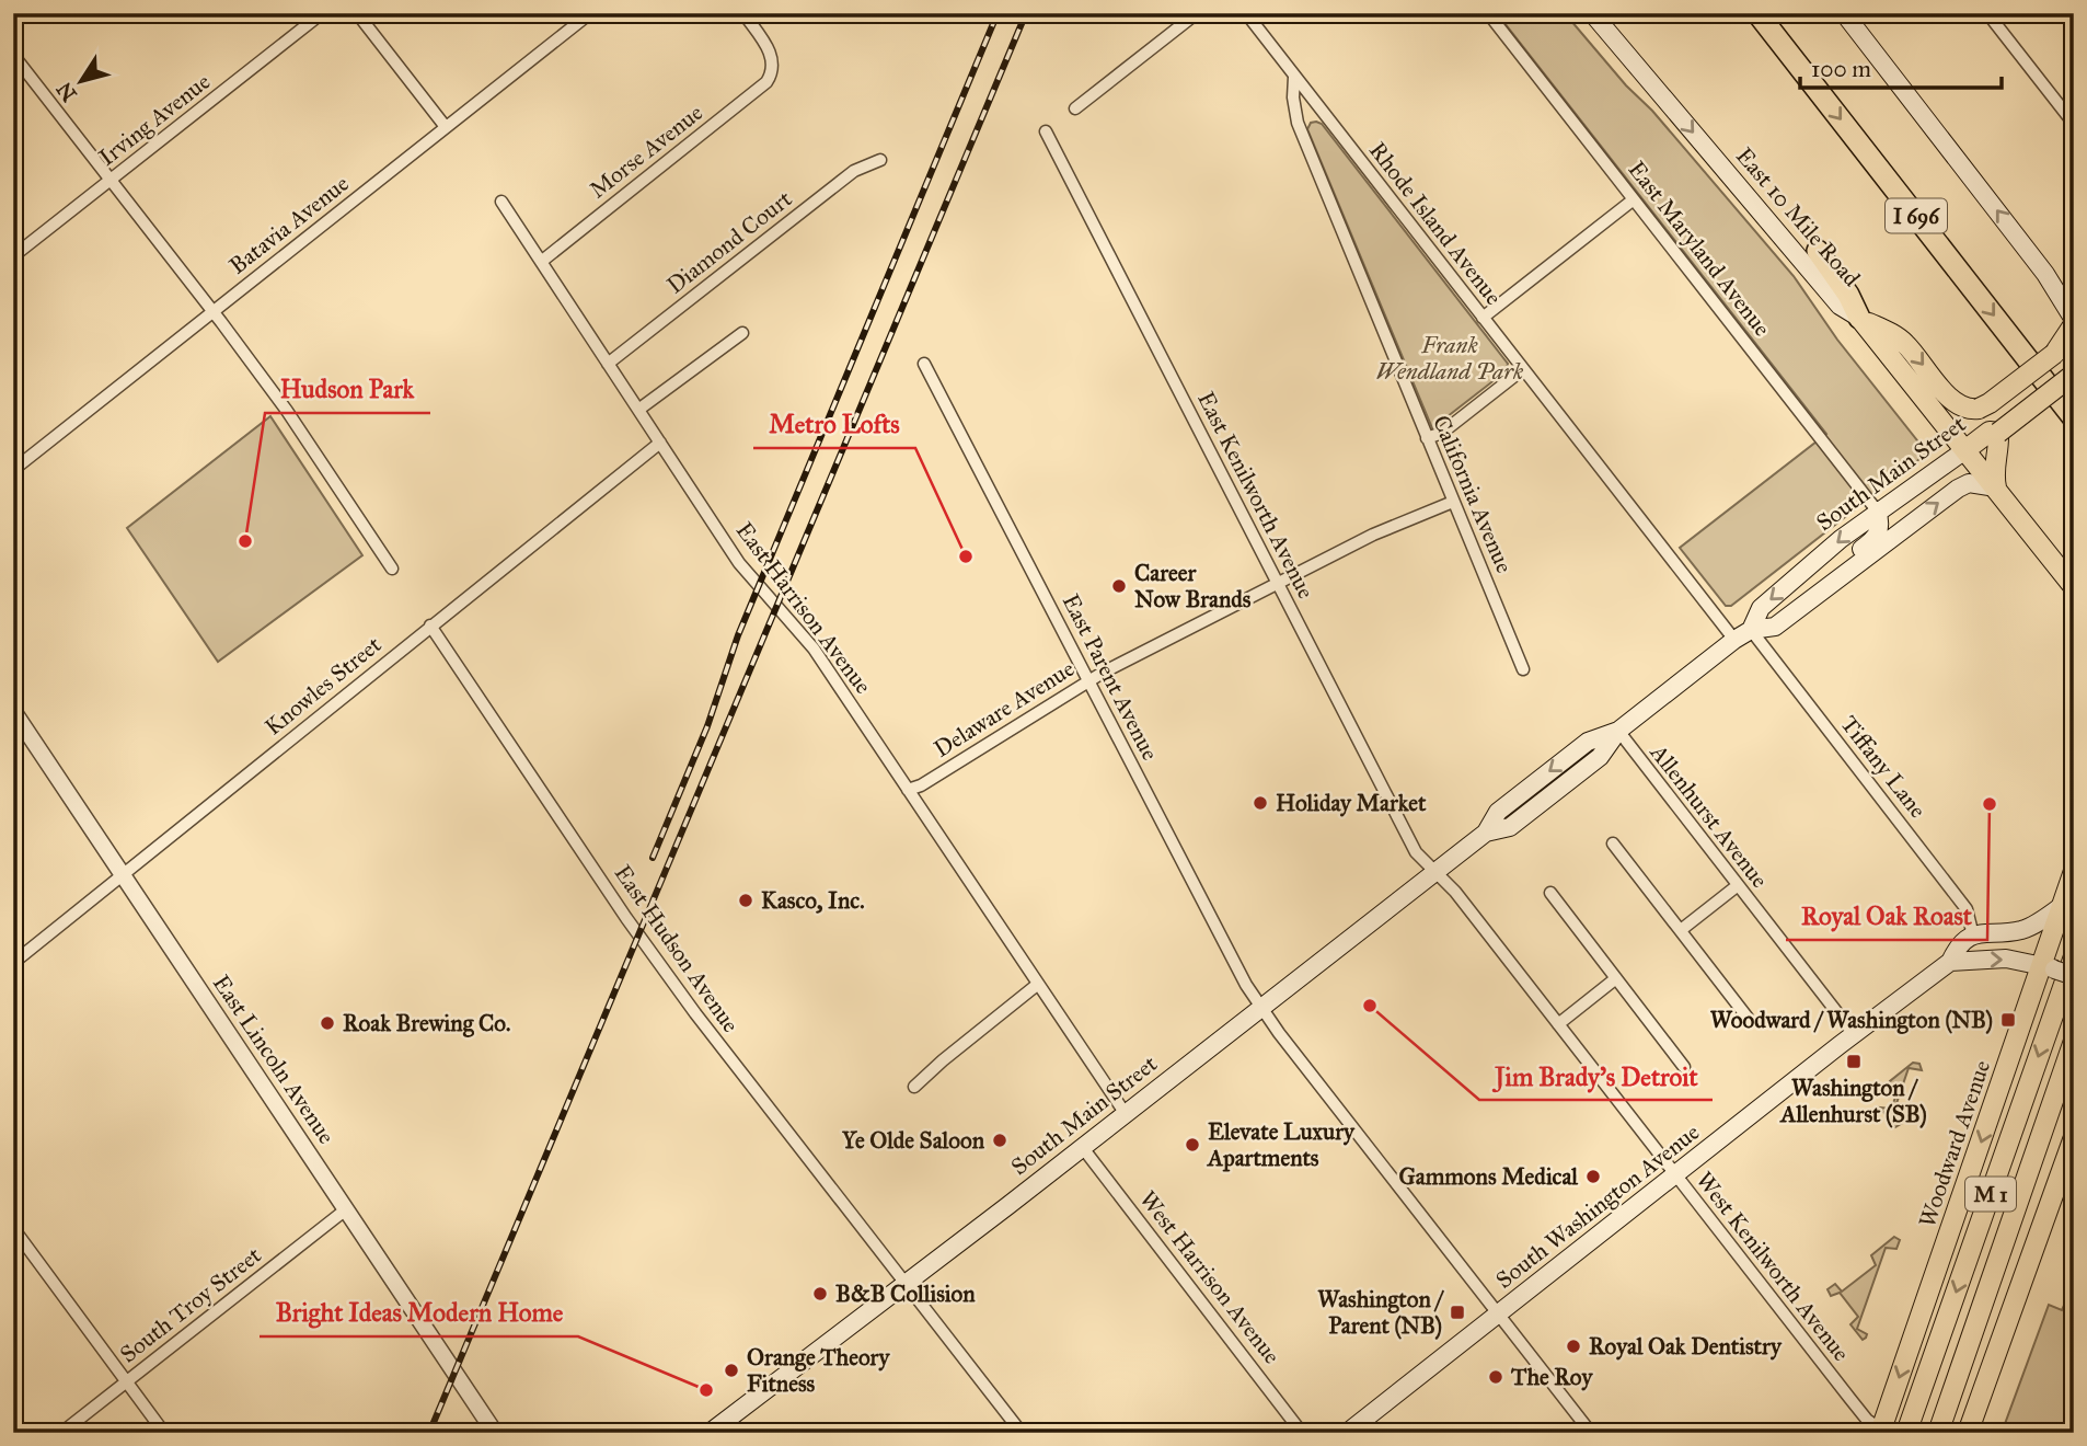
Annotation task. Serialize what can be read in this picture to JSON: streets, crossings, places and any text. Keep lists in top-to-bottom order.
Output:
{
  "streets": {
    "highway": ["I 696"],
    "main road": [
      "East 10 Mile Road",
      "South Main Street",
      "Woodward Avenue",
      "M 1",
      "South Washington Avenue"
    ],
    "street": [
      "Irving Avenue",
      "Morse Avenue",
      "Rhode Island Avenue",
      "Batavia Avenue",
      "Diamond Court",
      "East Maryland Avenue",
      "California Avenue",
      "East Kenilworth Avenue",
      "East Harrison Avenue",
      "East Parent Avenue",
      "Knowles Street",
      "Delaware Avenue",
      "Tiffany Lane",
      "Allenhurst Avenue",
      "East Hudson Avenue",
      "East Lincoln Avenue",
      "West Kenilworth Avenue",
      "West Harrison Avenue",
      "South Troy Street"
    ]
  },
  "crossings": [
    ["Morse Avenue", "East Harrison Avenue"],
    ["East 10 Mile Road", "South Main Street"],
    ["Rhode Island Avenue", "South Main Street"],
    ["Rhode Island Avenue", "California Avenue"],
    ["Diamond Court", "East Harrison Avenue"],
    ["East Maryland Avenue", "South Main Street"],
    ["South Main Street", "East Kenilworth Avenue"],
    ["South Main Street", "East Harrison Avenue"],
    ["South Main Street", "East Parent Avenue"],
    ["South Main Street", "Tiffany Lane"],
    ["South Main Street", "Allenhurst Avenue"],
    ["South Main Street", "East Hudson Avenue"],
    ["South Main Street", "West Kenilworth Avenue"],
    ["South Main Street", "West Harrison Avenue"],
    ["California Avenue", "Delaware Avenue"],
    ["East Kenilworth Avenue", "Delaware Avenue"],
    ["East Kenilworth Avenue", "West Kenilworth Avenue"],
    ["East Harrison Avenue", "Knowles Street"],
    ["East Harrison Avenue", "Delaware Avenue"],
    ["East Parent Avenue", "Delaware Avenue"],
    ["East Parent Avenue", "South Washington Avenue"],
    ["Knowles Street", "East Hudson Avenue"],
    ["Knowles Street", "East Lincoln Avenue"],
    ["Tiffany Lane", "South Washington Avenue"],
    ["Allenhurst Avenue", "South Washington Avenue"],
    ["East Lincoln Avenue", "South Troy Street"],
    ["Woodward Avenue", "West Kenilworth Avenue"],
    ["South Washington Avenue", "West Kenilworth Avenue"]
  ],
  "one_way": ["East 10 Mile Road"],
  "parks": ["Frank Wendland Park"],
  "places": {
    "other": [
      "Hudson Park",
      "Metro Lofts",
      "Career Now Brands",
      "Holiday Market",
      "Royal Oak Roast",
      "Kasco, Inc.",
      "Jim Brady's Detroit",
      "Roak Brewing Co.",
      "Ye Olde Saloon",
      "Elevate Luxury Apartments",
      "Gammons Medical",
      "B&B Collision",
      "Royal Oak Dentistry",
      "Orange Theory Fitness",
      "The Roy",
      "Bright Ideas Modern Home"
    ],
    "transit": ["Woodward / Washington (NB)", "Washington / Allenhurst (SB)", "Washington / Parent (NB)"]
  },
  "scale_bar": "100 m",
  "north": "bottom left"
}
